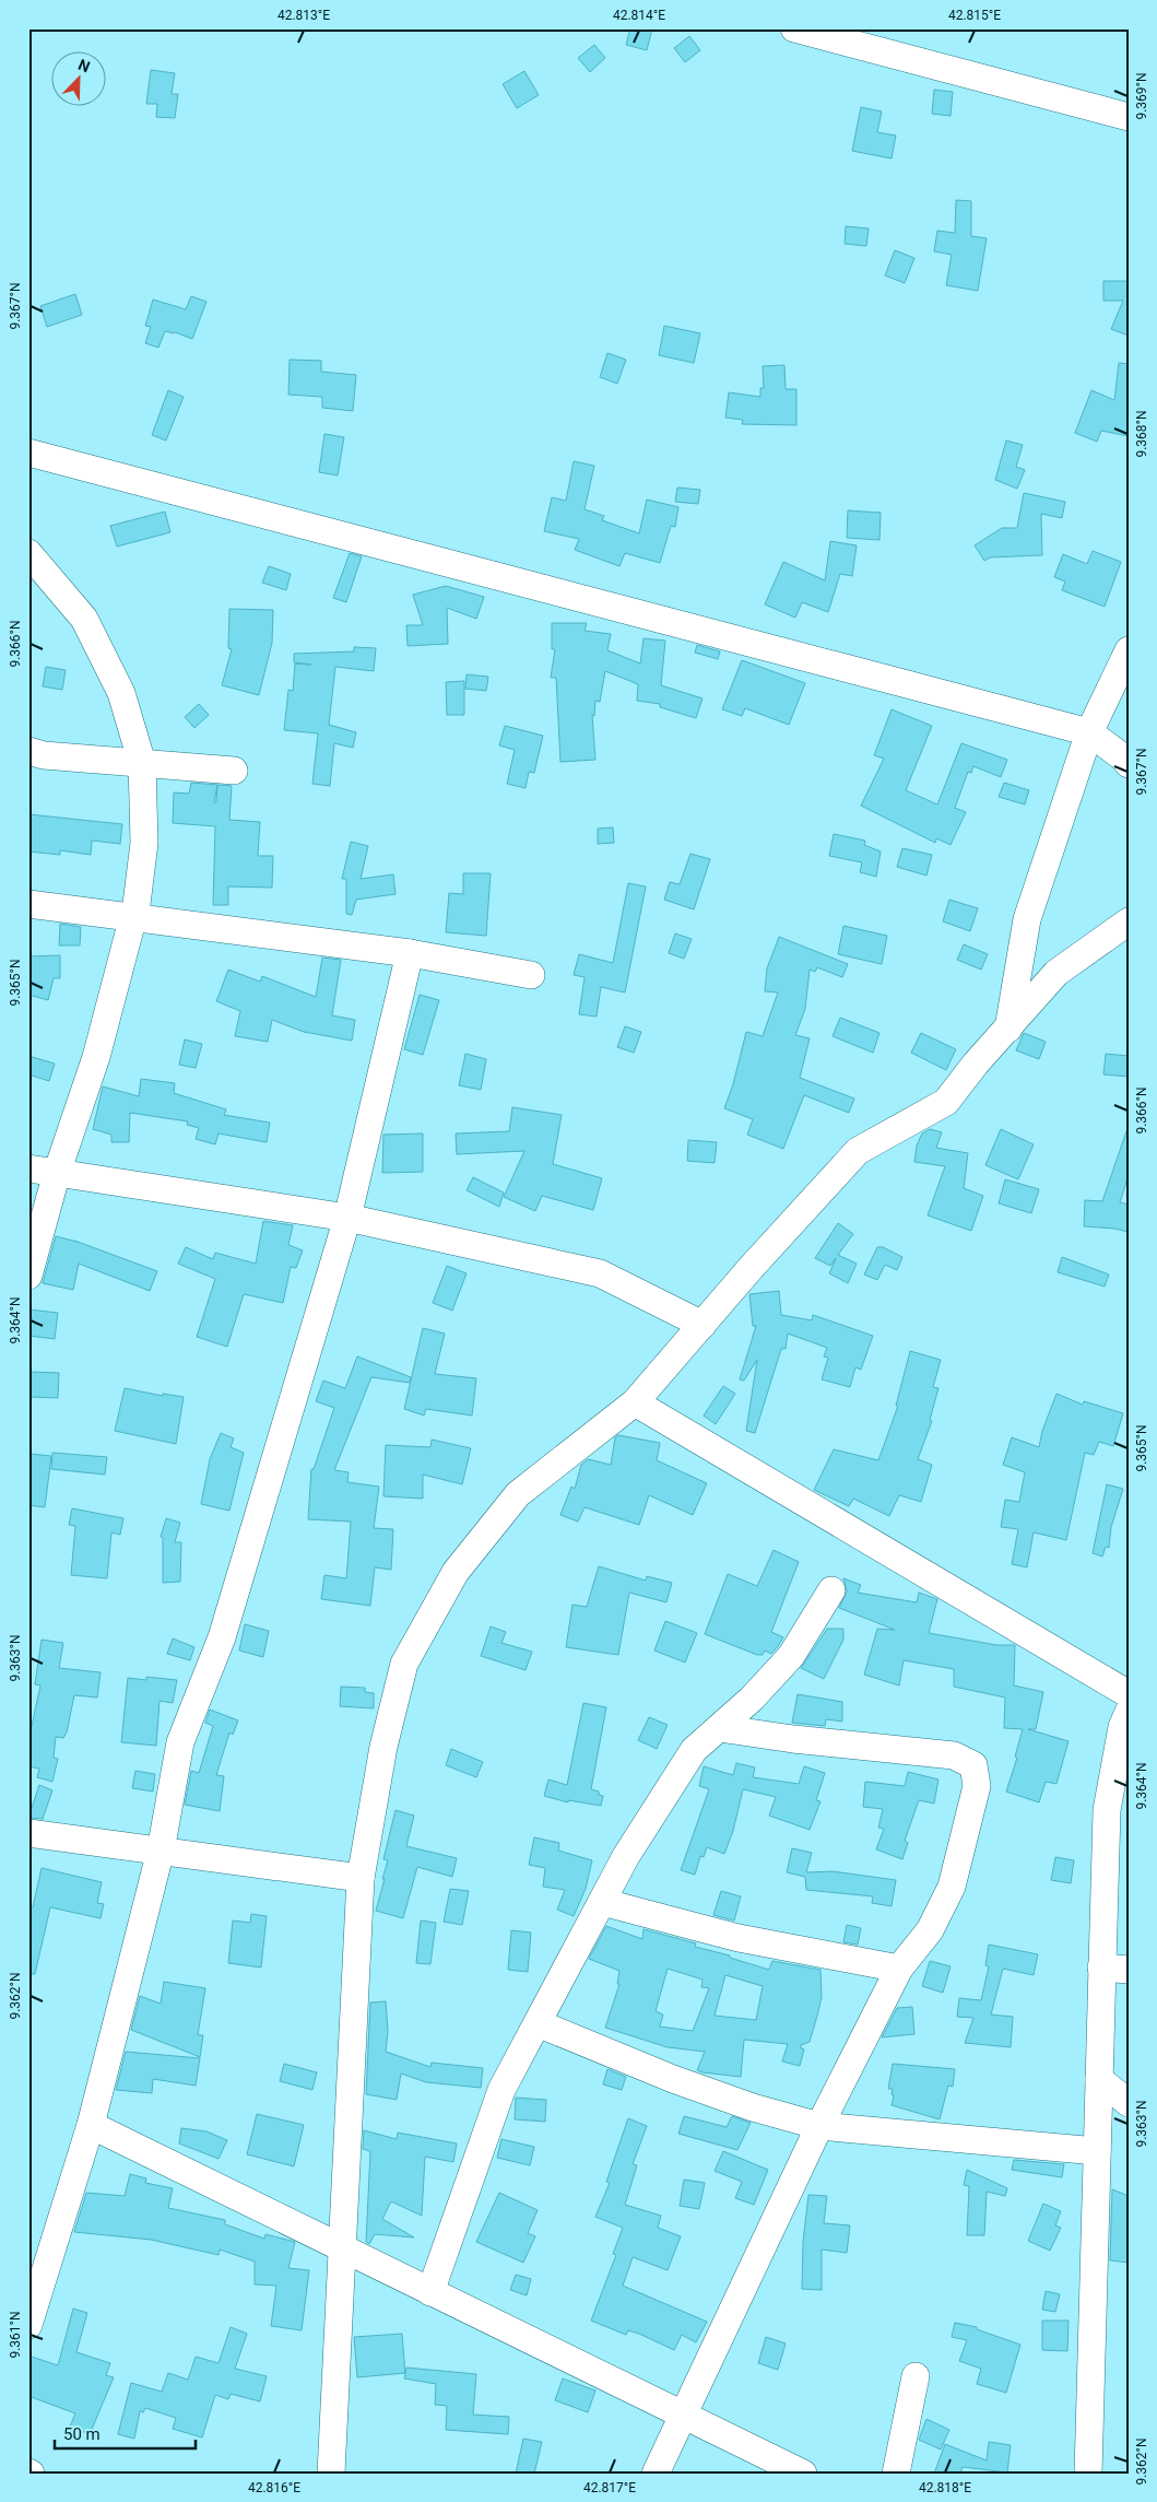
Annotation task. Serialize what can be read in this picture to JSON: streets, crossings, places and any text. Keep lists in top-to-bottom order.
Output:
{
  "scale_bar": "50 m",
  "north": "top right",
  "coordinates": [
    "42.813°E",
    "42.814°E",
    "42.815°E",
    "9.369°N",
    "9.367°N",
    "9.368°N",
    "9.366°N",
    "9.365°N",
    "9.364°N",
    "9.363°N",
    "9.362°N",
    "9.361°N",
    "42.816°E",
    "42.817°E",
    "42.818°E"
  ]
}
